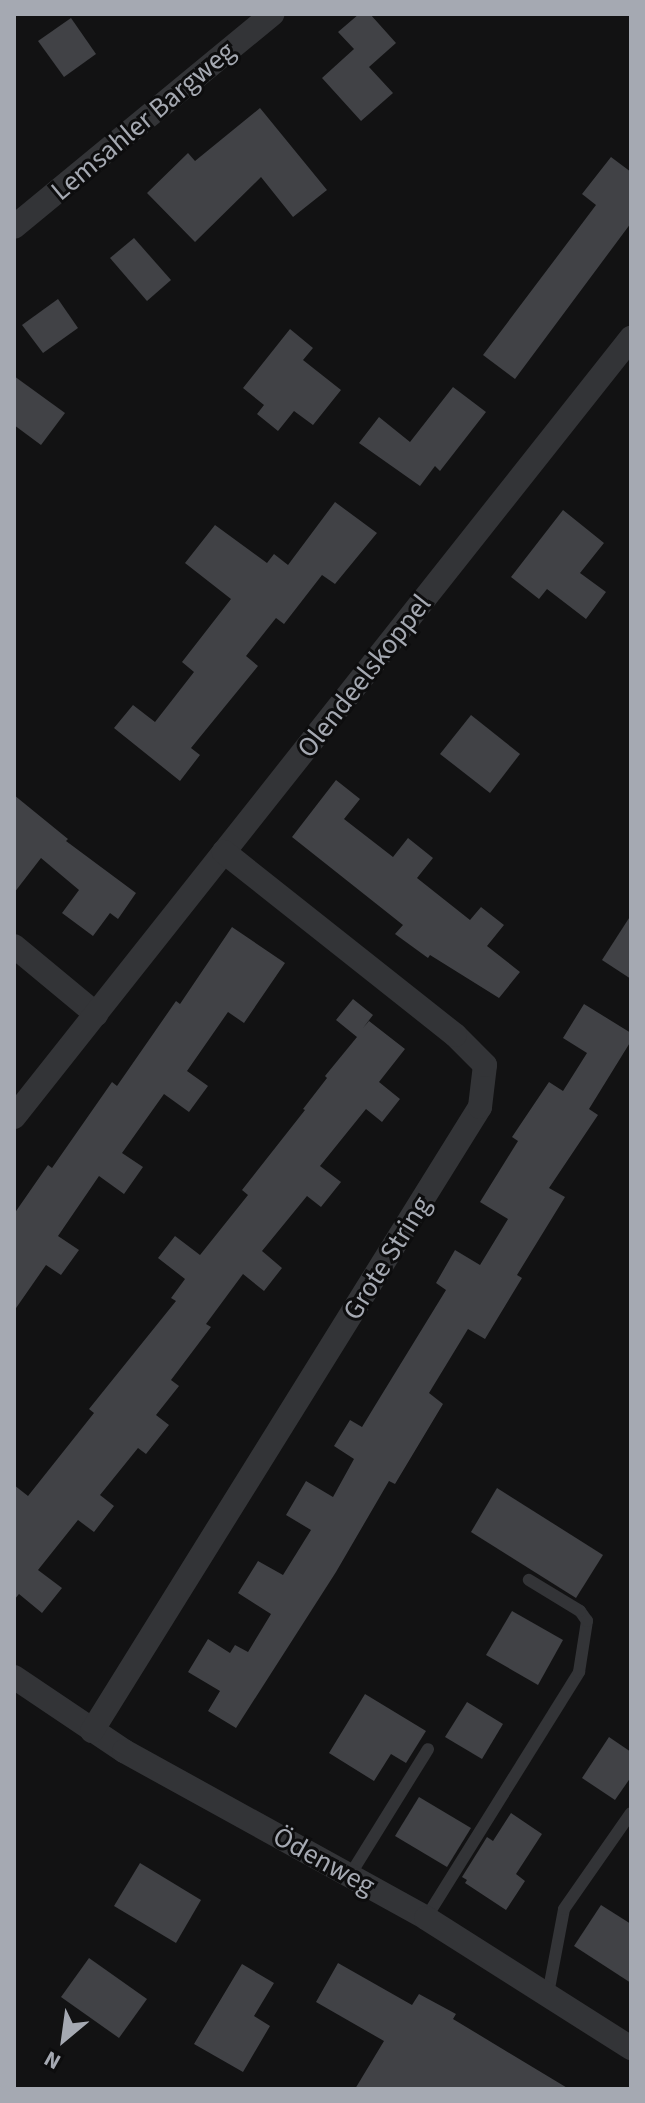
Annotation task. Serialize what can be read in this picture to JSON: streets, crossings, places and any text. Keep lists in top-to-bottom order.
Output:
{
  "streets": {
    "street": [
      "Lemsahler Bargweg",
      "Olendeelskoppel",
      "Grote String",
      "Ödenweg"
    ]
  },
  "crossings": [
    ["Olendeelskoppel", "Grote String"],
    ["Grote String", "Ödenweg"]
  ],
  "north": "bottom left"
}
